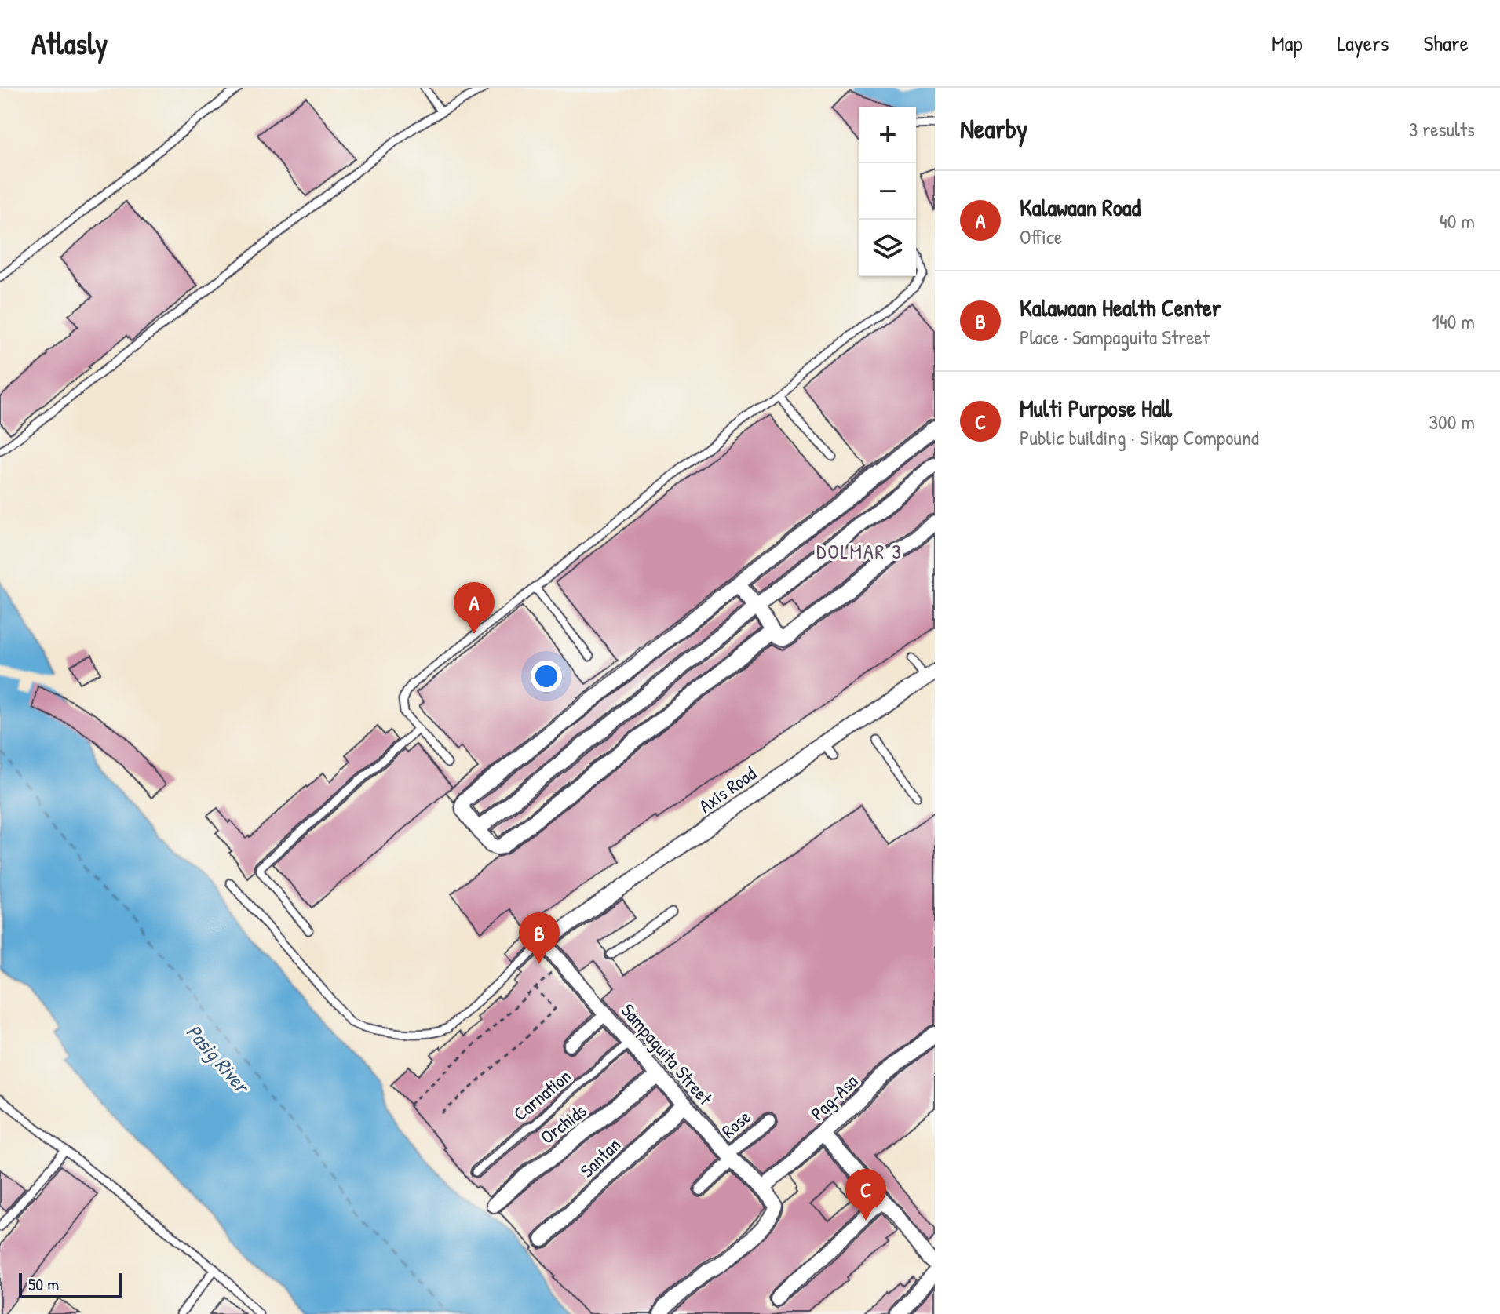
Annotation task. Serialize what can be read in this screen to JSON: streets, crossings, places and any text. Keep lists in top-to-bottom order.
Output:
{
  "streets": {
    "street": [
      "Axis Road",
      "Sampaguita Street",
      "Pag-Asa",
      "Orchids",
      "Rose",
      "Santan"
    ],
    "lane": ["Carnation"]
  },
  "crossings": [
    ["Axis Road", "Sampaguita Street"],
    ["Sampaguita Street", "Carnation"],
    ["Sampaguita Street", "Pag-Asa"],
    ["Sampaguita Street", "Orchids"],
    ["Sampaguita Street", "Rose"],
    ["Sampaguita Street", "Santan"]
  ],
  "districts": ["DOLMAR 3"],
  "water": ["Pasig River"],
  "scale_bar": "50 m",
  "page": {
    "header": "Atlasly",
    "nav": ["Map", "Layers", "Share"],
    "heading": ["Nearby", "3 results"],
    "map_buttons": ["+", "−"],
    "list": [
      {
        "mark": "A",
        "name": "Kalawaan Road",
        "note": "Office",
        "value": "40 m"
      },
      {
        "mark": "B",
        "name": "Kalawaan Health Center",
        "note": "Place · Sampaguita Street",
        "value": "140 m"
      },
      {
        "mark": "C",
        "name": "Multi Purpose Hall",
        "note": "Public building · Sikap Compound",
        "value": "300 m"
      }
    ],
    "pins": ["A", "B", "C"],
    "scale": "50 m"
  }
}
